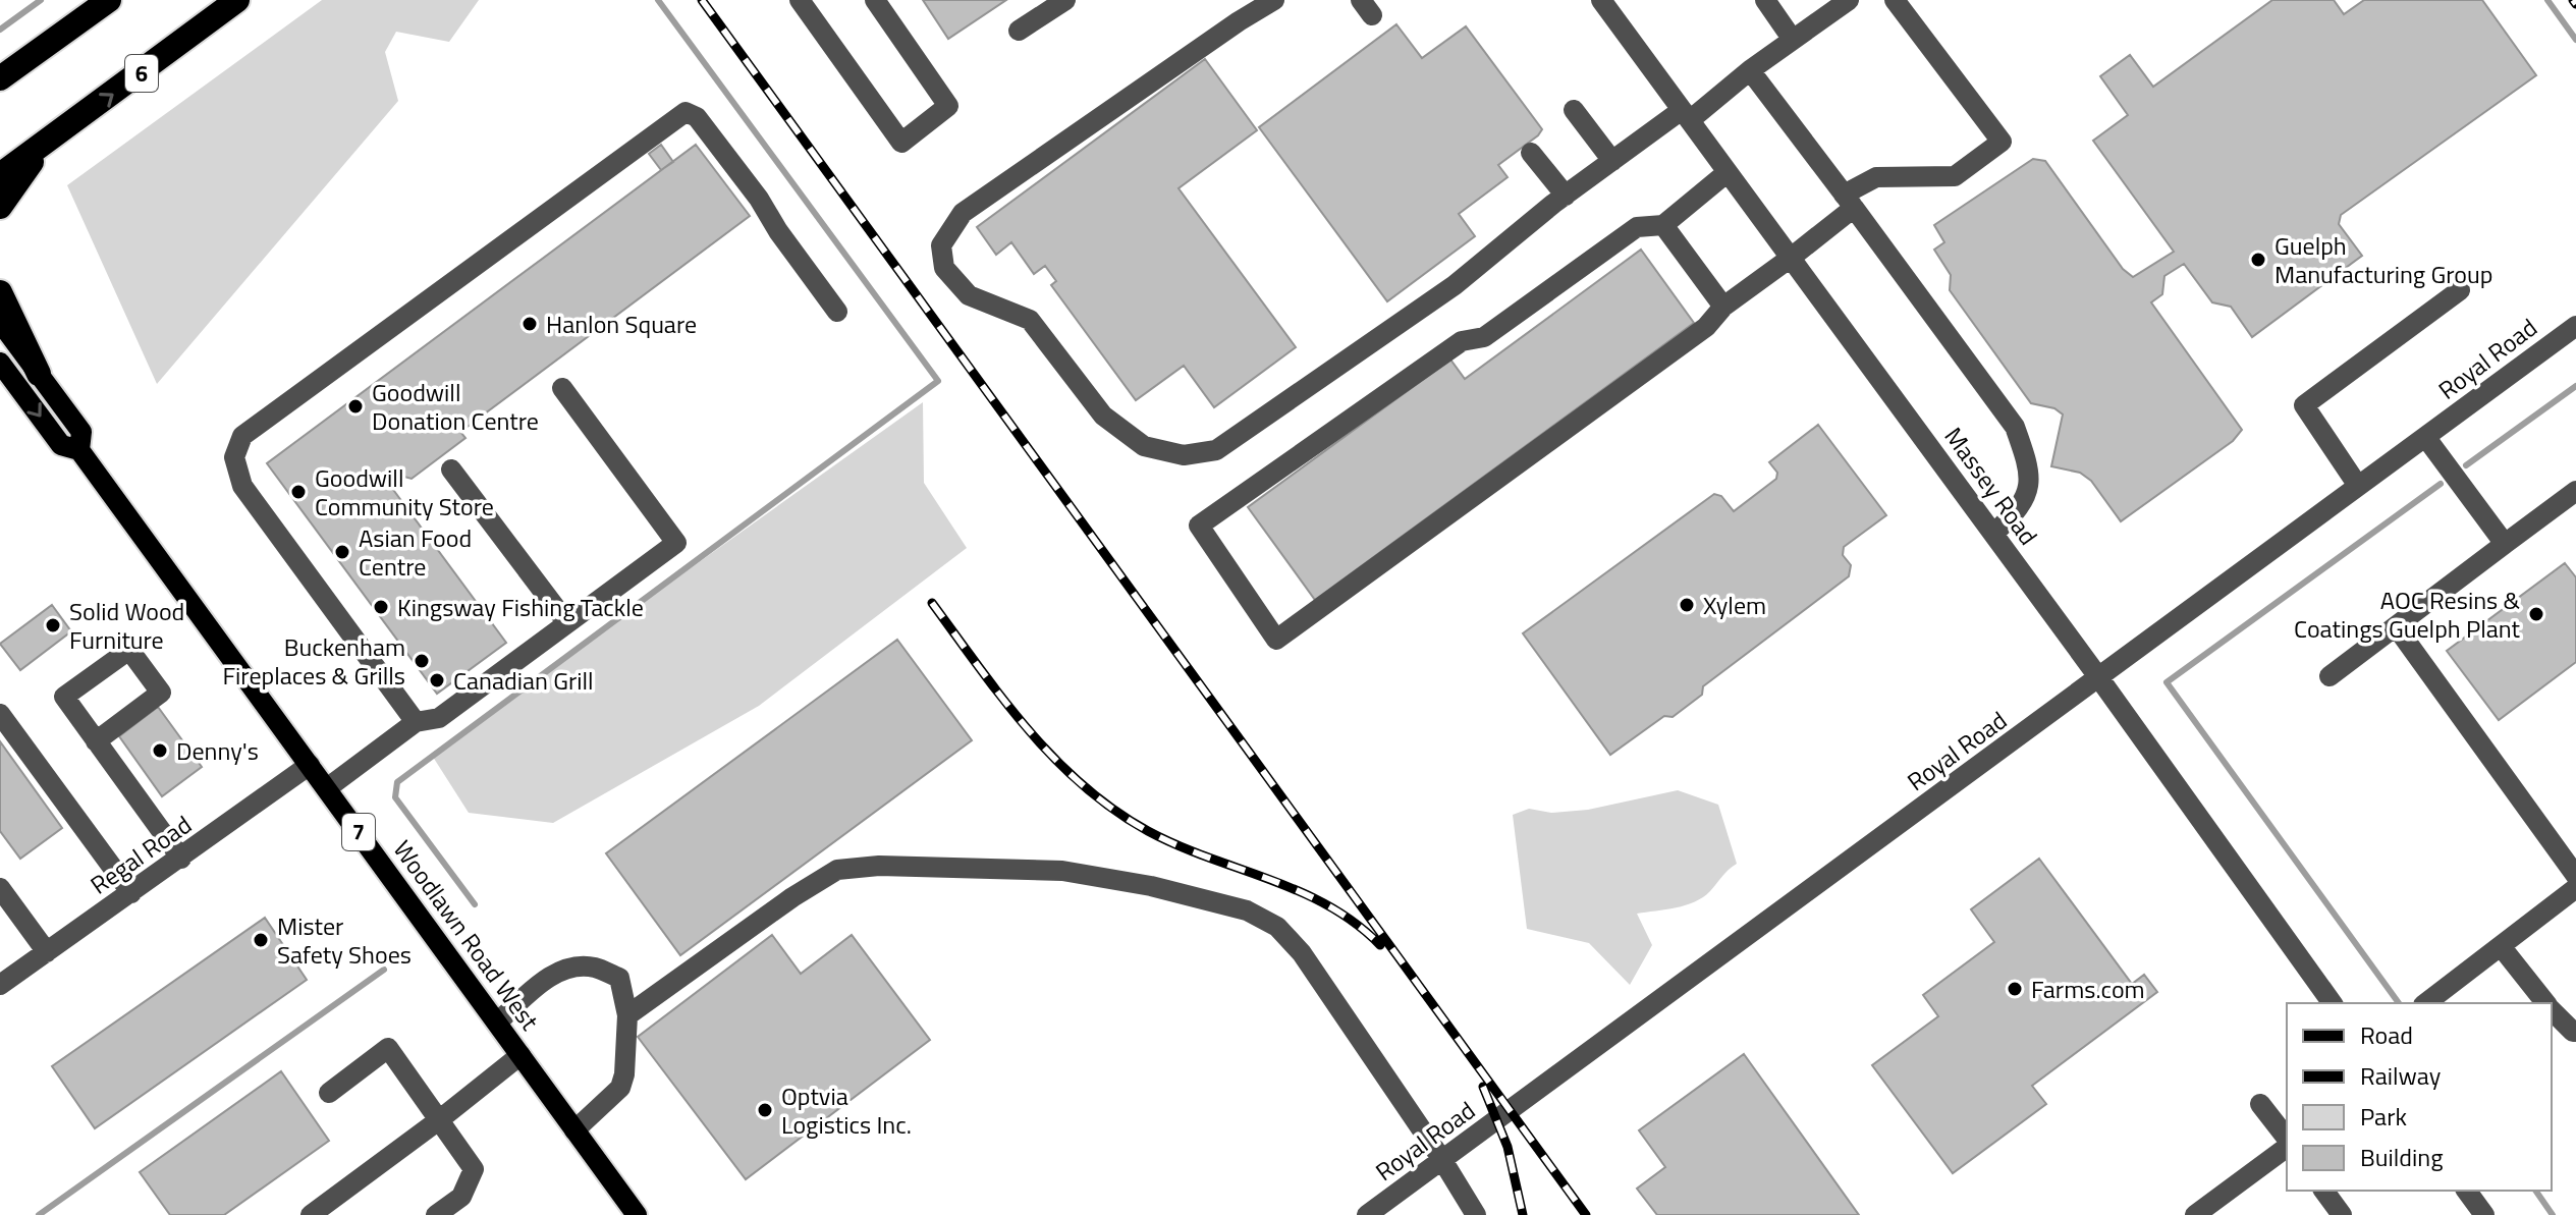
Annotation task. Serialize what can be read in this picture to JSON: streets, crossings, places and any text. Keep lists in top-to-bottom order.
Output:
{
  "streets": {
    "highway": ["6"],
    "main road": ["7", "Woodlawn Road West"],
    "street": ["Royal Road", "Massey Road", "Regal Road"]
  },
  "crossings": [
    ["Royal Road", "Massey Road"],
    ["Regal Road", "Woodlawn Road West"]
  ],
  "places": [
    "Guelph Manufacturing Group",
    "Hanlon Square",
    "Goodwill Donation Centre",
    "Goodwill Community Store",
    "Asian Food Centre",
    "Xylem",
    "Kingsway Fishing Tackle",
    "AOC Resins & Coatings Guelph Plant",
    "Solid Wood Furniture",
    "Buckenham Fireplaces & Grills",
    "Canadian Grill",
    "Denny's",
    "Mister Safety Shoes",
    "Farms.com",
    "Optvia Logistics Inc."
  ],
  "legend": [
    "Road",
    "Railway",
    "Park",
    "Building"
  ]
}
